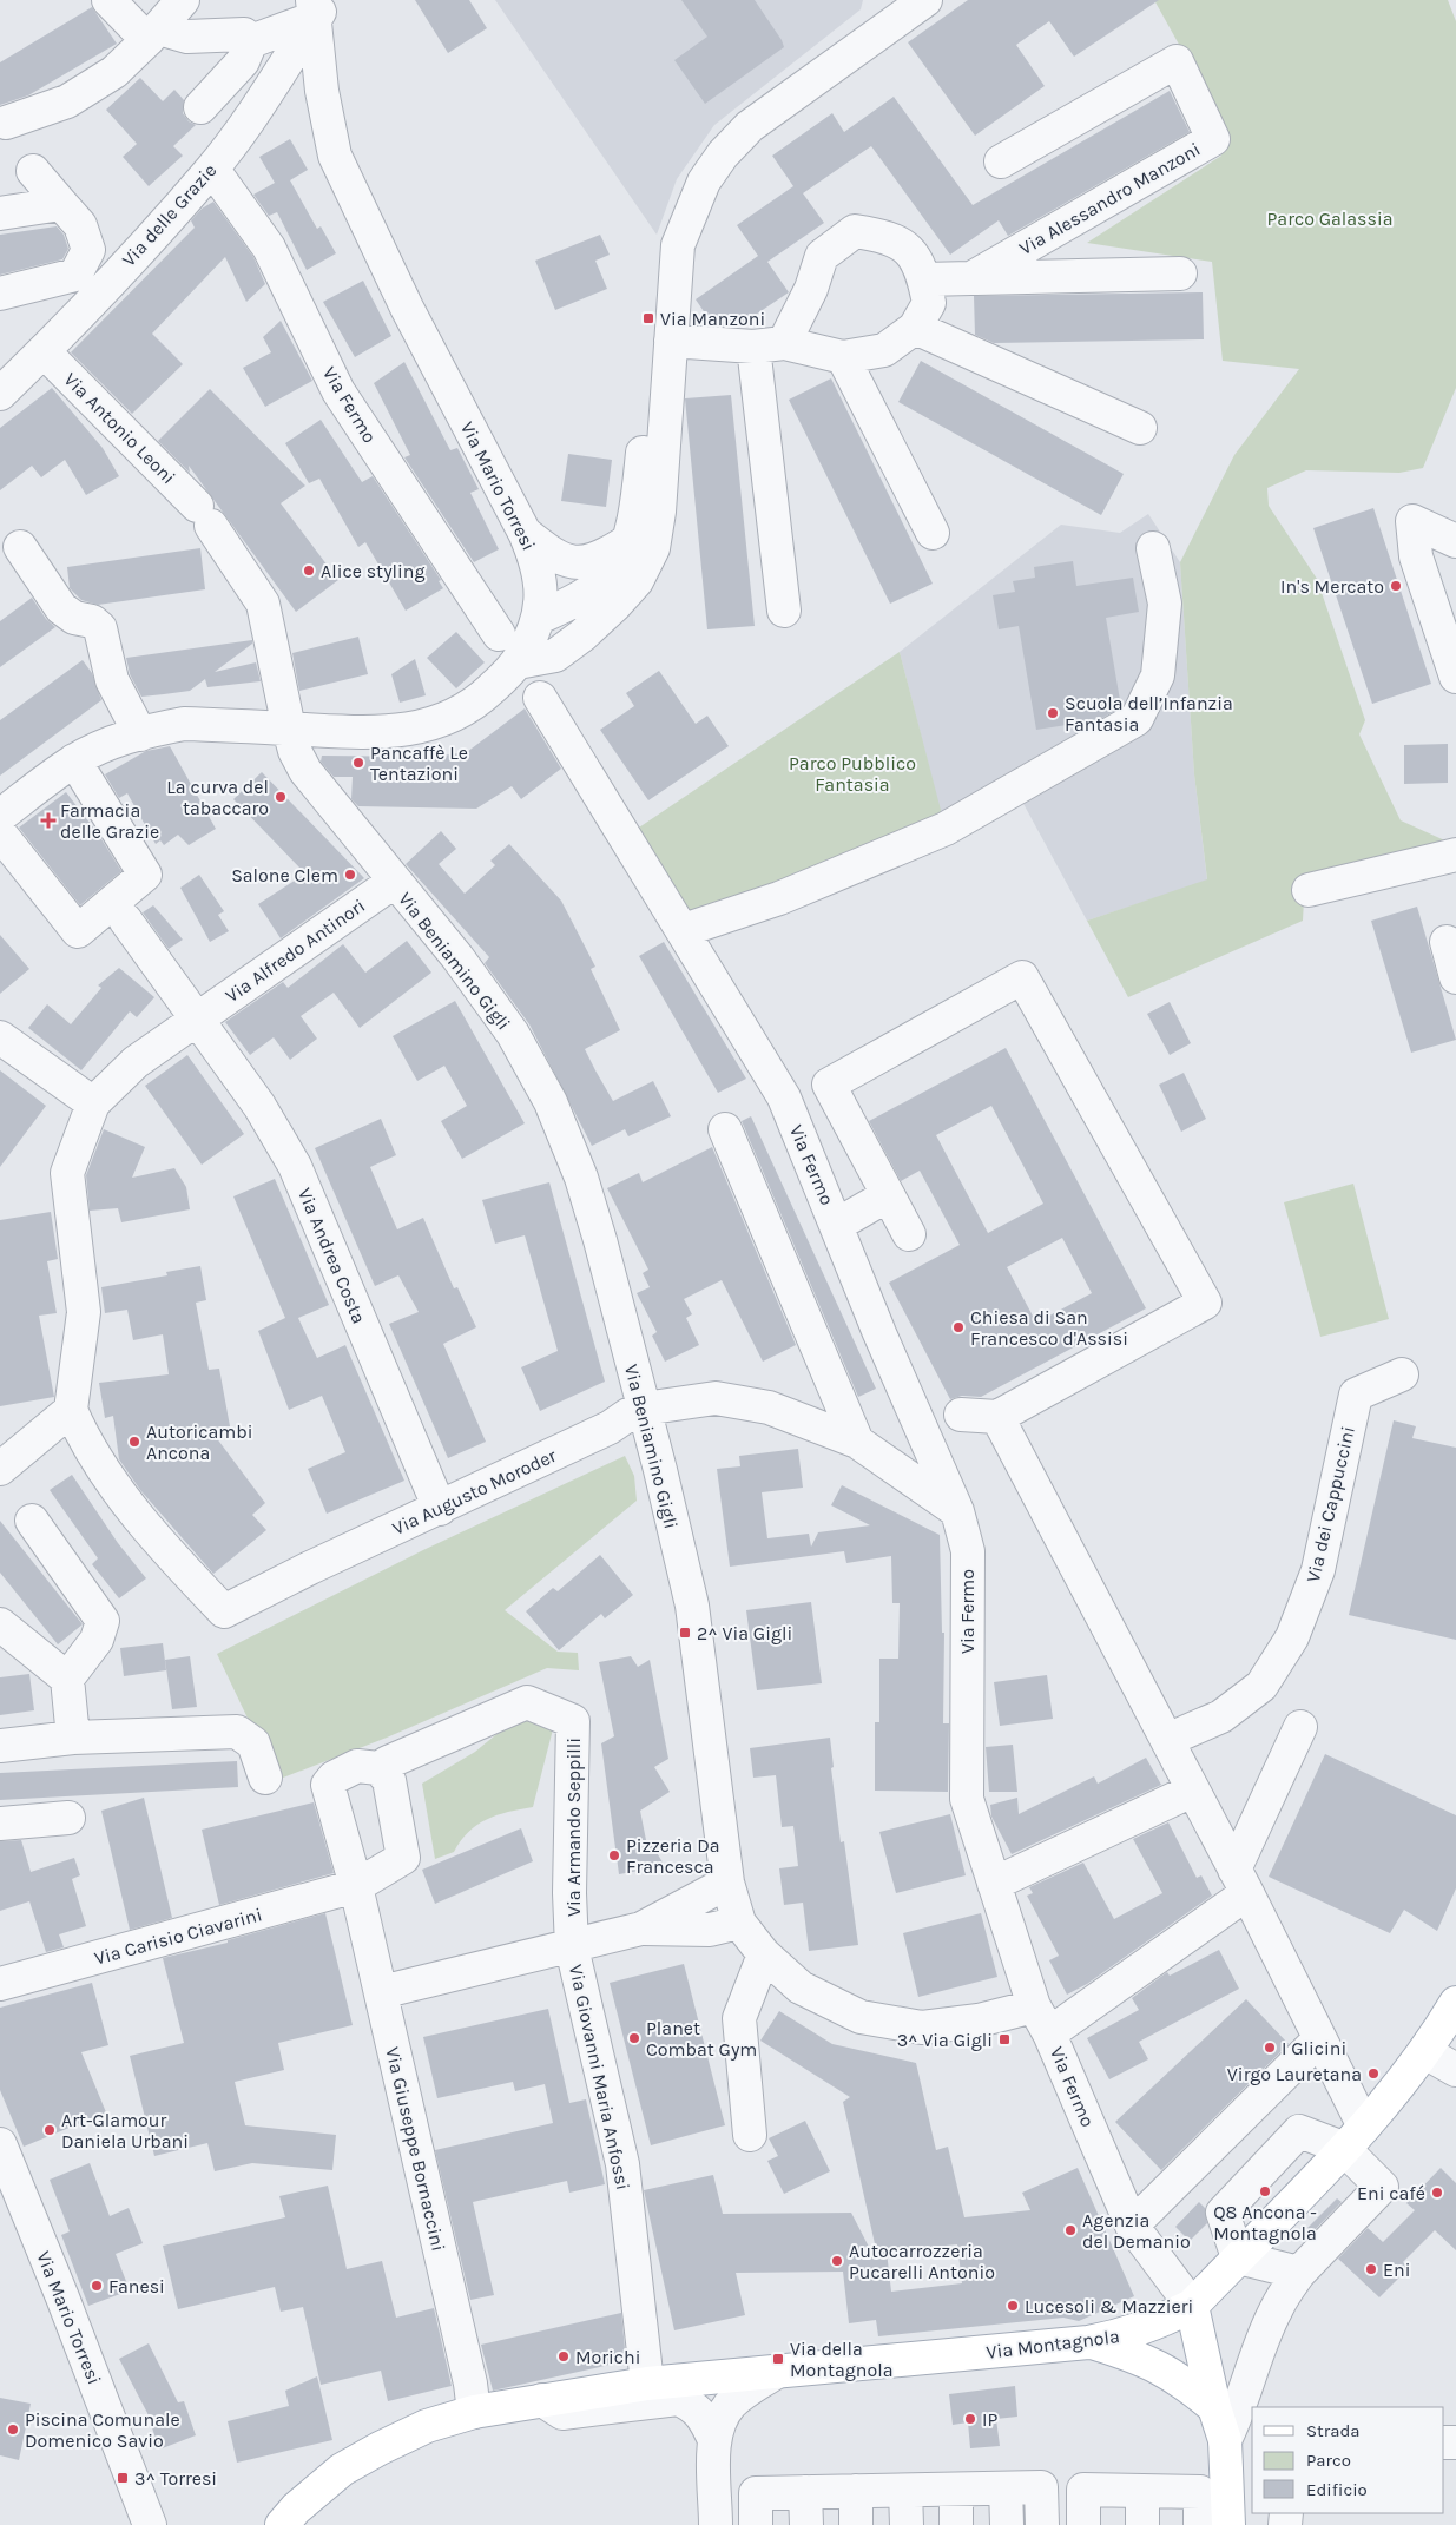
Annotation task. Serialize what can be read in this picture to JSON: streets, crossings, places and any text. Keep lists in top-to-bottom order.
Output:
{
  "streets": {
    "main road": ["Via Montagnola"],
    "street": [
      "Via Alessandro Manzoni",
      "Via delle Grazie",
      "Via Fermo",
      "Via Antonio Leoni",
      "Via Mario Torresi",
      "Via Alfredo Antinori",
      "Via Beniamino Gigli",
      "Via Andrea Costa",
      "Via Augusto Moroder",
      "Via dei Cappuccini",
      "Via Armando Seppilli",
      "Via Carisio Ciavarini",
      "Via Giovanni Maria Anfossi",
      "Via Giuseppe Bornaccini"
    ]
  },
  "crossings": [
    ["Via delle Grazie", "Via Fermo"],
    ["Via delle Grazie", "Via Antonio Leoni"],
    ["Via delle Grazie", "Via Mario Torresi"],
    ["Via Fermo", "Via Beniamino Gigli"],
    ["Via Fermo", "Via Augusto Moroder"],
    ["Via Fermo", "Via Montagnola"],
    ["Via Antonio Leoni", "Via Mario Torresi"],
    ["Via Antonio Leoni", "Via Beniamino Gigli"],
    ["Via Mario Torresi", "Via Beniamino Gigli"],
    ["Via Alfredo Antinori", "Via Beniamino Gigli"],
    ["Via Alfredo Antinori", "Via Andrea Costa"],
    ["Via Alfredo Antinori", "Via Augusto Moroder"],
    ["Via Beniamino Gigli", "Via Augusto Moroder"],
    ["Via Beniamino Gigli", "Via Armando Seppilli"],
    ["Via Andrea Costa", "Via Augusto Moroder"],
    ["Via Armando Seppilli", "Via Giovanni Maria Anfossi"],
    ["Via Armando Seppilli", "Via Giuseppe Bornaccini"],
    ["Via Carisio Ciavarini", "Via Giuseppe Bornaccini"],
    ["Via Giovanni Maria Anfossi", "Via Montagnola"],
    ["Via Giuseppe Bornaccini", "Via Montagnola"]
  ],
  "parks": ["Parco Galassia", "Parco Pubblico Fantasia"],
  "places": {
    "transit": [
      "Via Manzoni",
      "2^ Via Gigli",
      "3^ Via Gigli",
      "Via della Montagnola",
      "3^ Torresi"
    ],
    "other": [
      "Alice styling",
      "In's Mercato",
      "Scuola dell’Infanzia Fantasia",
      "Pancaffè Le Tentazioni",
      "La curva del tabaccaro",
      "Salone Clem",
      "Chiesa di San Francesco d'Assisi",
      "Autoricambi Ancona",
      "Pizzeria Da Francesca",
      "Planet Combat Gym",
      "I Glicini",
      "Virgo Lauretana",
      "Art-Glamour Daniela Urbani",
      "Q8 Ancona - Montagnola",
      "Eni café",
      "Agenzia del Demanio",
      "Autocarrozzeria Pucarelli Antonio",
      "Eni",
      "Fanesi",
      "Lucesoli & Mazzieri",
      "Morichi",
      "IP",
      "Piscina Comunale Domenico Savio"
    ],
    "health": ["Farmacia delle Grazie"]
  },
  "legend": ["Strada", "Parco", "Edificio"]
}
